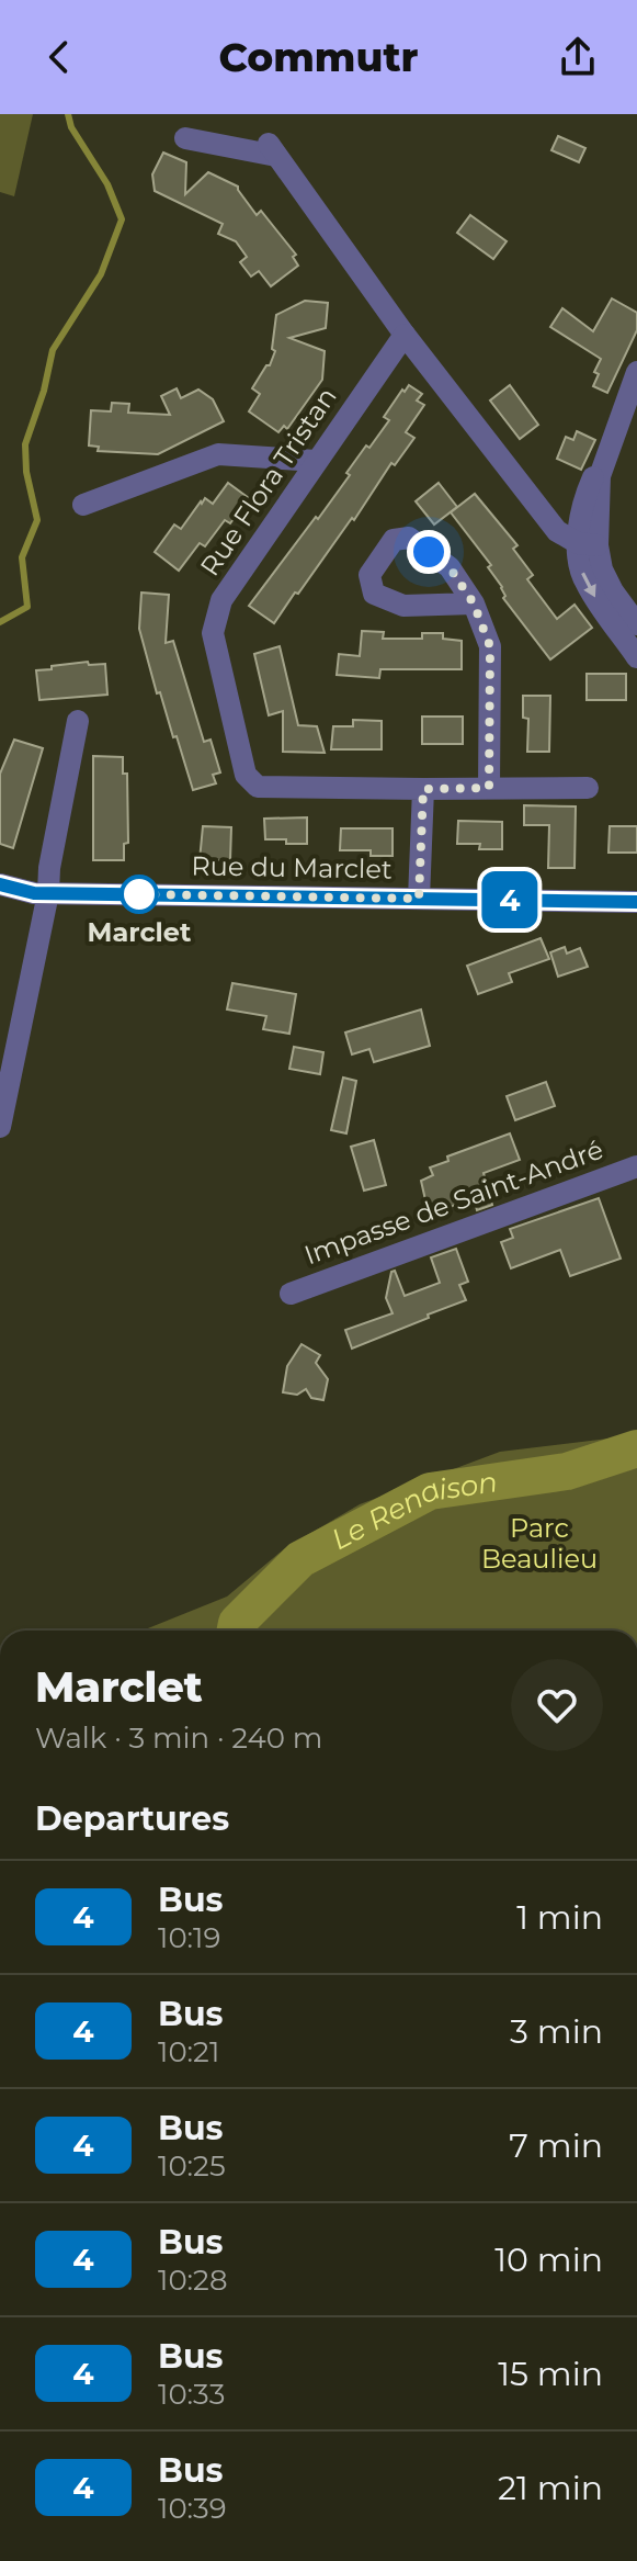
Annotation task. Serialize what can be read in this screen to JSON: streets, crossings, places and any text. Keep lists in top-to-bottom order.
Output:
{
  "streets": {
    "street": ["Rue Flora Tristan", "Rue du Marclet", "Impasse de Saint-André"]
  },
  "water": ["Le Renaison"],
  "parks": ["Parc Beaulieu"],
  "places": ["Marclet"],
  "lines": ["bus line 4"],
  "page": {
    "header": "Commutr",
    "on_map": "4",
    "heading": [
      ["Marclet", "Walk · 3 min · 240 m"],
      "Departures"
    ],
    "list": [
      {
        "mark": "4",
        "name": "Bus",
        "note": "10:19",
        "value": "1 min"
      },
      {
        "mark": "4",
        "name": "Bus",
        "note": "10:21",
        "value": "3 min"
      },
      {
        "mark": "4",
        "name": "Bus",
        "note": "10:25",
        "value": "7 min"
      },
      {
        "mark": "4",
        "name": "Bus",
        "note": "10:28",
        "value": "10 min"
      },
      {
        "mark": "4",
        "name": "Bus",
        "note": "10:33",
        "value": "15 min"
      },
      {
        "mark": "4",
        "name": "Bus",
        "note": "10:39",
        "value": "21 min"
      }
    ]
  }
}
